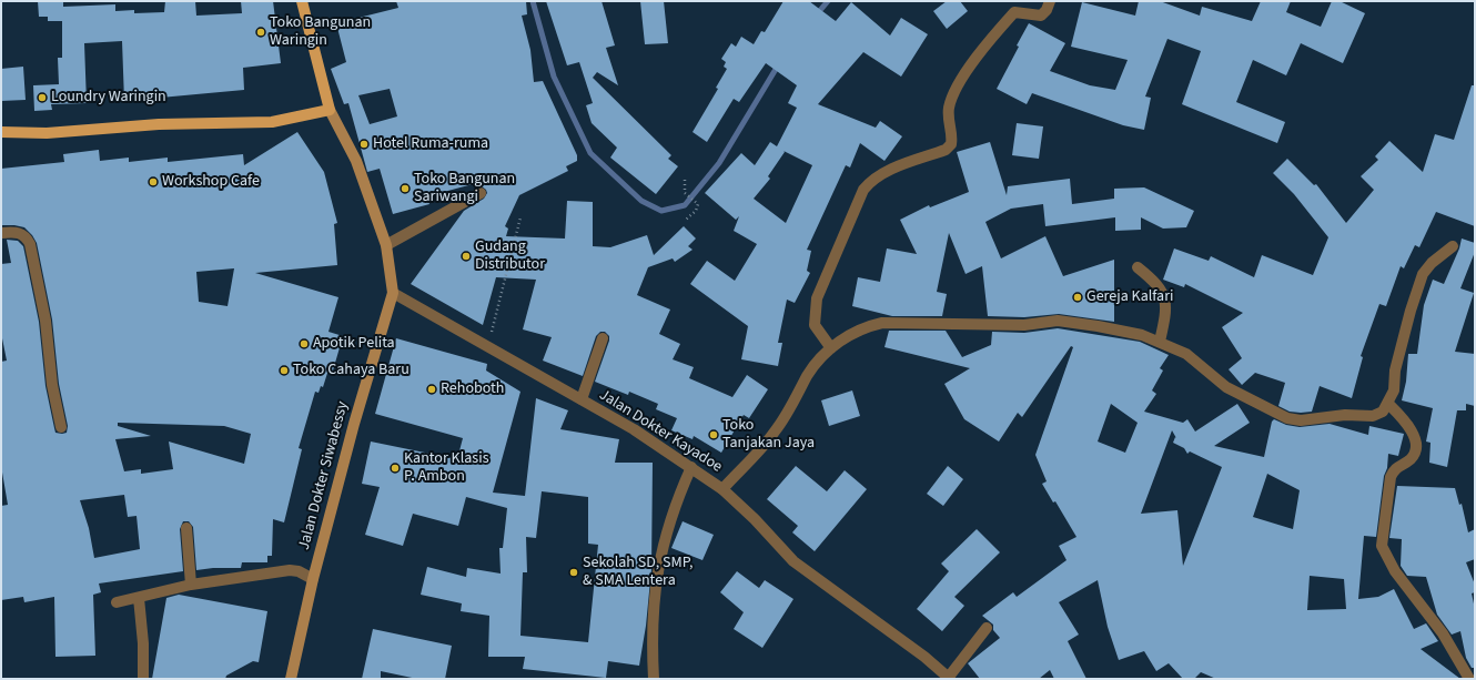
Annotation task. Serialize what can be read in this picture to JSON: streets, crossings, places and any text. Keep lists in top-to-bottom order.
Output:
{
  "streets": {
    "main road": ["Jalan Dokter Siwabessy"],
    "street": ["Jalan Dokter Kayadoe"]
  },
  "crossings": [
    ["Jalan Dokter Kayadoe", "Jalan Dokter Siwabessy"]
  ],
  "places": [
    "Toko Bangunan Waringin",
    "Loundry Waringin",
    "Hotel Ruma-ruma",
    "Workshop Cafe",
    "Toko Bangunan Sariwangi",
    "Gudang Distributor",
    "Gereja Kalfari",
    "Apotik Pelita",
    "Toko Cahaya Baru",
    "Rehoboth",
    "Toko Tanjakan Jaya",
    "Kantor Klasis P. Ambon",
    "Sekolah SD, SMP, & SMA Lentera"
  ]
}
